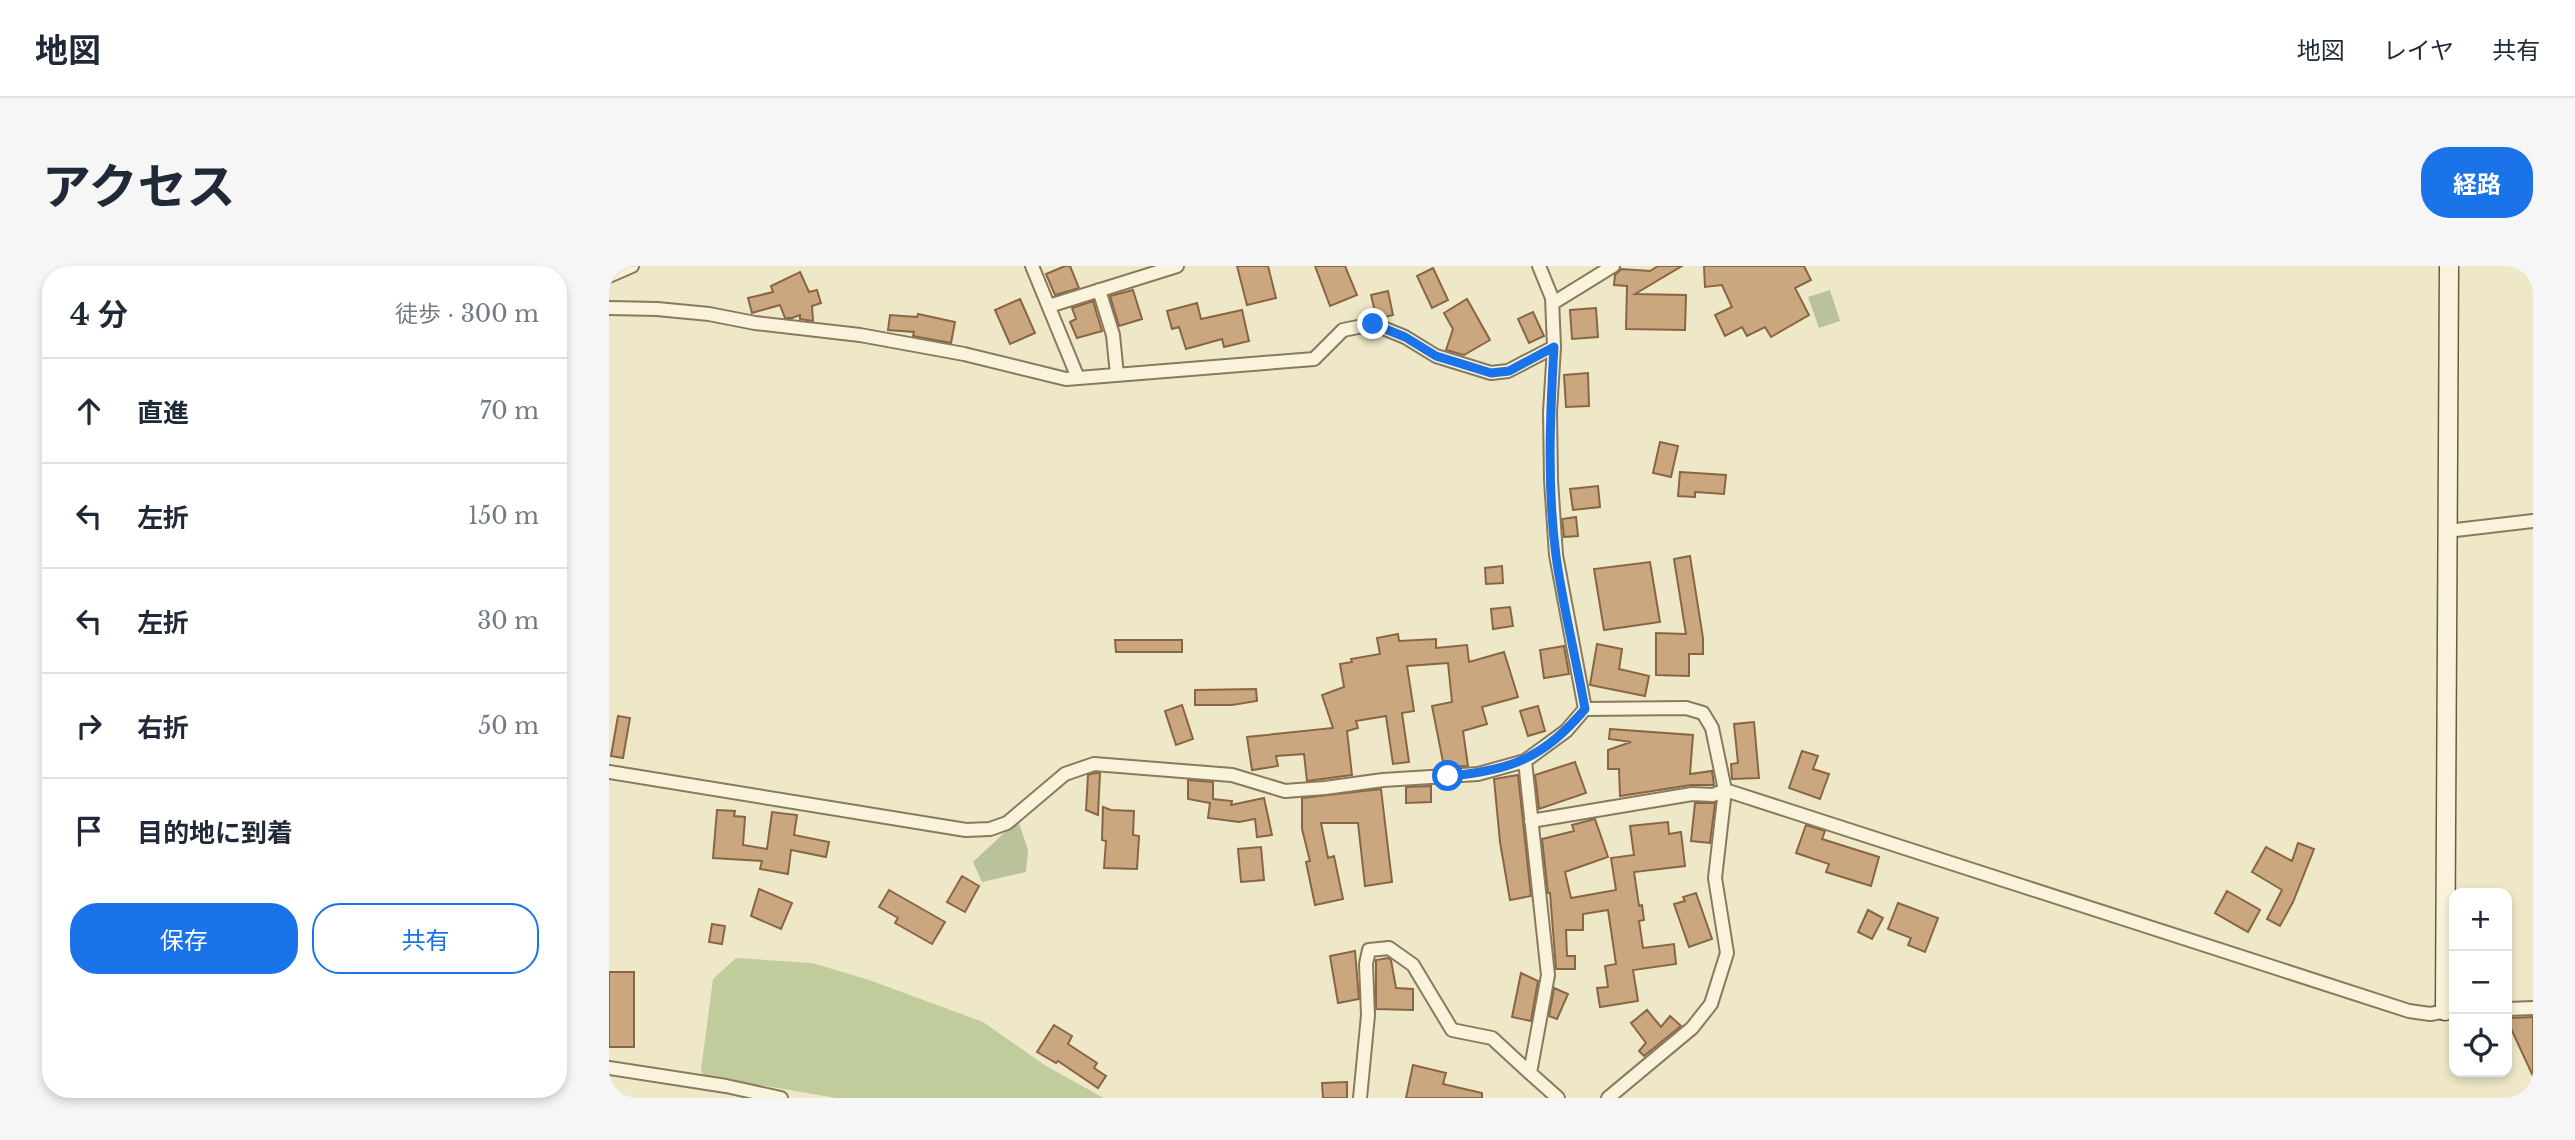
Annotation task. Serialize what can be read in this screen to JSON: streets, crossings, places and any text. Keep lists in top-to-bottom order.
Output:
{
  "page": {
    "header": "地図",
    "nav": ["地図", "レイヤ", "共有"],
    "title": "アクセス",
    "buttons": [
      "経路",
      ["保存", "共有"]
    ],
    "heading": ["4 分", "徒歩 · 300 m"],
    "list": [
      ["直進", "70 m"],
      ["左折", "150 m"],
      ["左折", "30 m"],
      ["右折", "50 m"],
      "目的地に到着"
    ],
    "map_buttons": ["+", "−"]
  }
}
